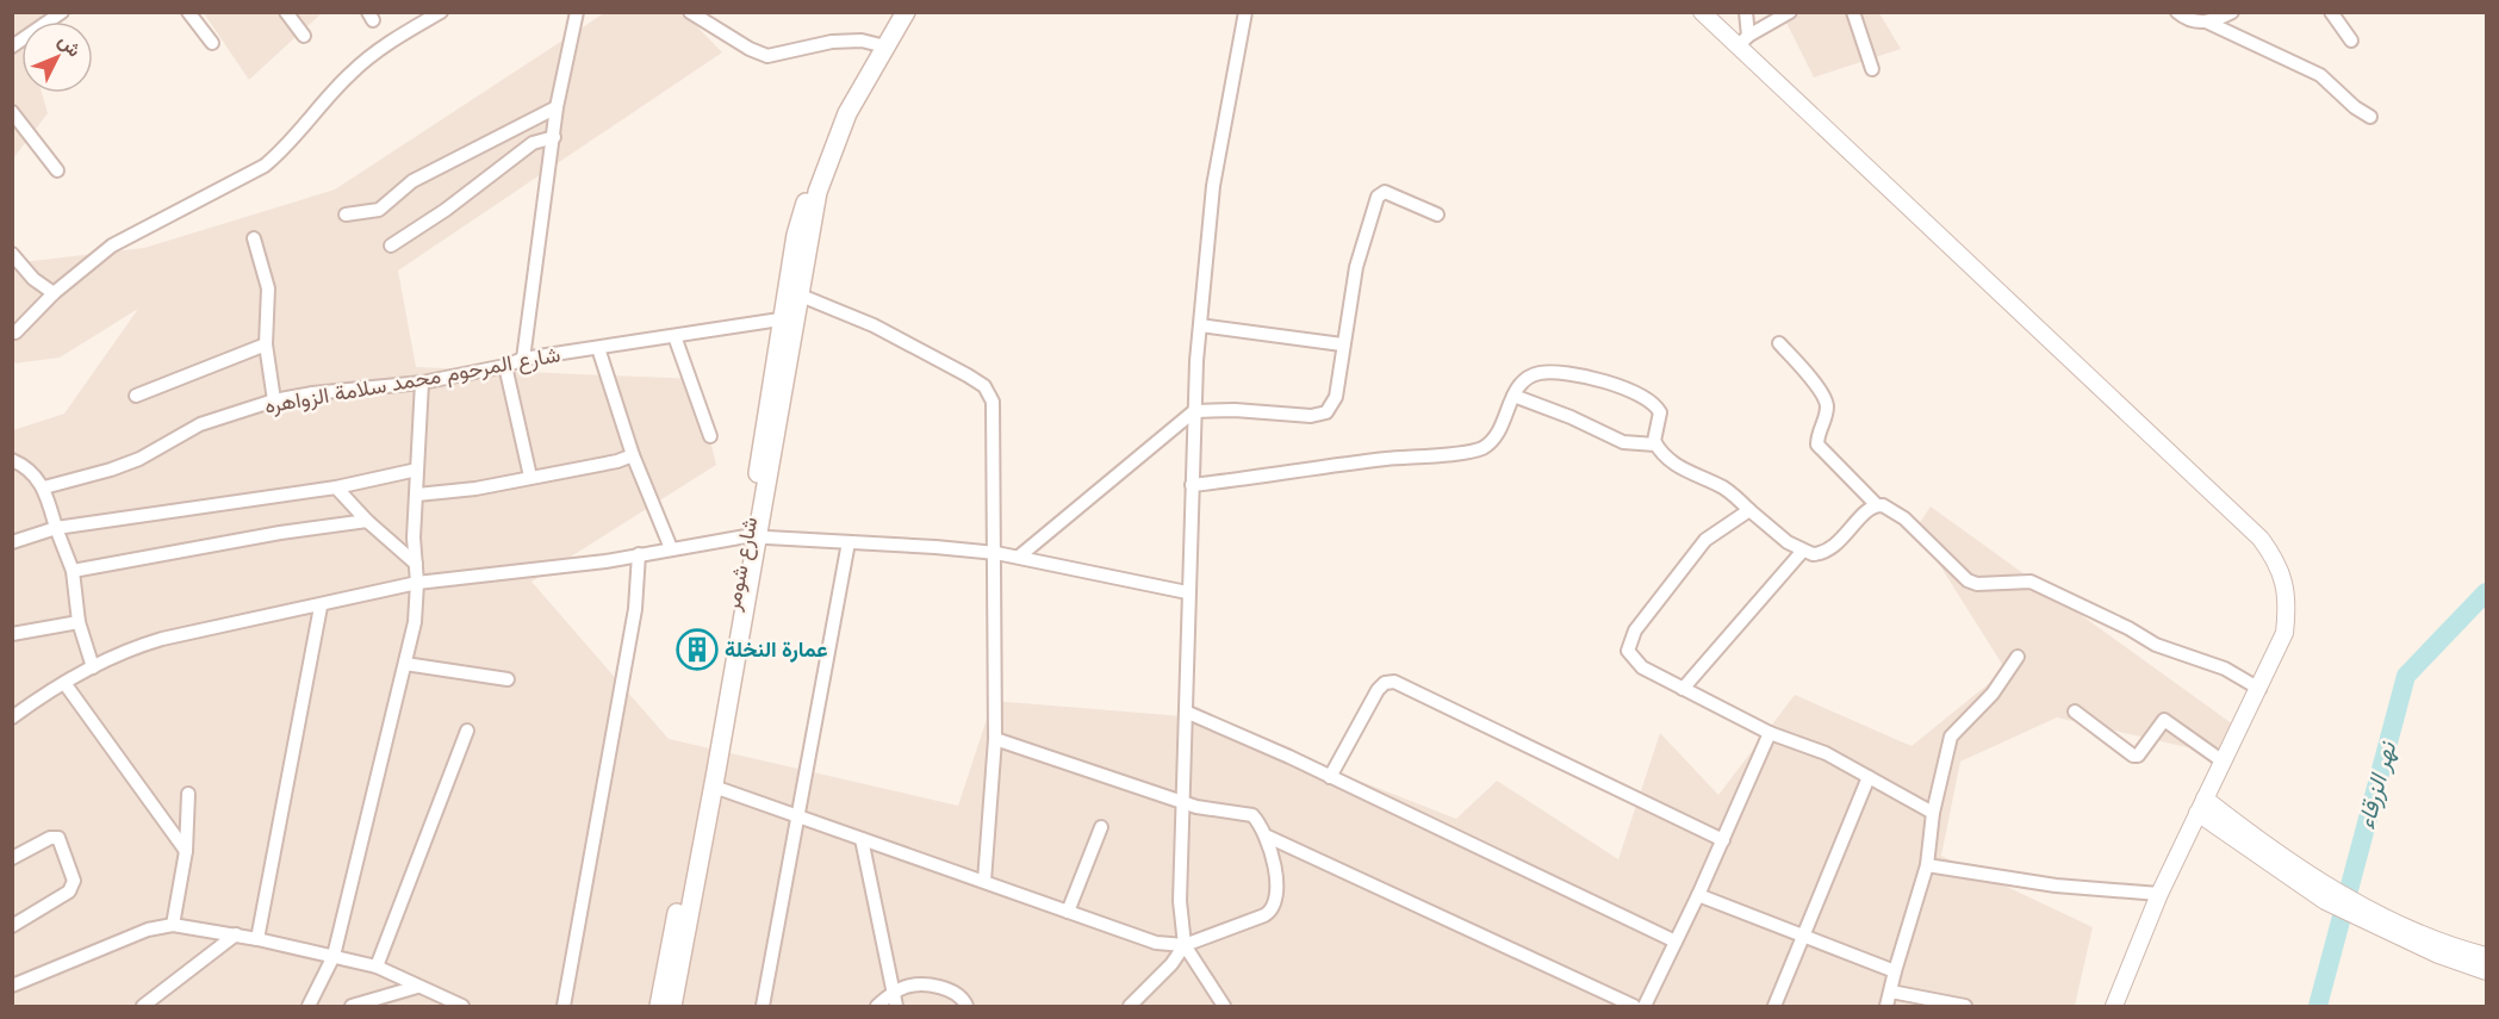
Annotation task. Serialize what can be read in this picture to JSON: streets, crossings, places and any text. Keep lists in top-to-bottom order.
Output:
{
  "streets": {
    "main road": ["شارع شومر"],
    "street": ["شارع المرحوم محمد سلامة الزواهره"]
  },
  "crossings": [
    ["شارع المرحوم محمد سلامة الزواهره", "شارع شومر"]
  ],
  "water": ["نهر الزرقاء"],
  "places": {
    "building": ["عمارة النخلة"]
  },
  "north": "top right"
}
